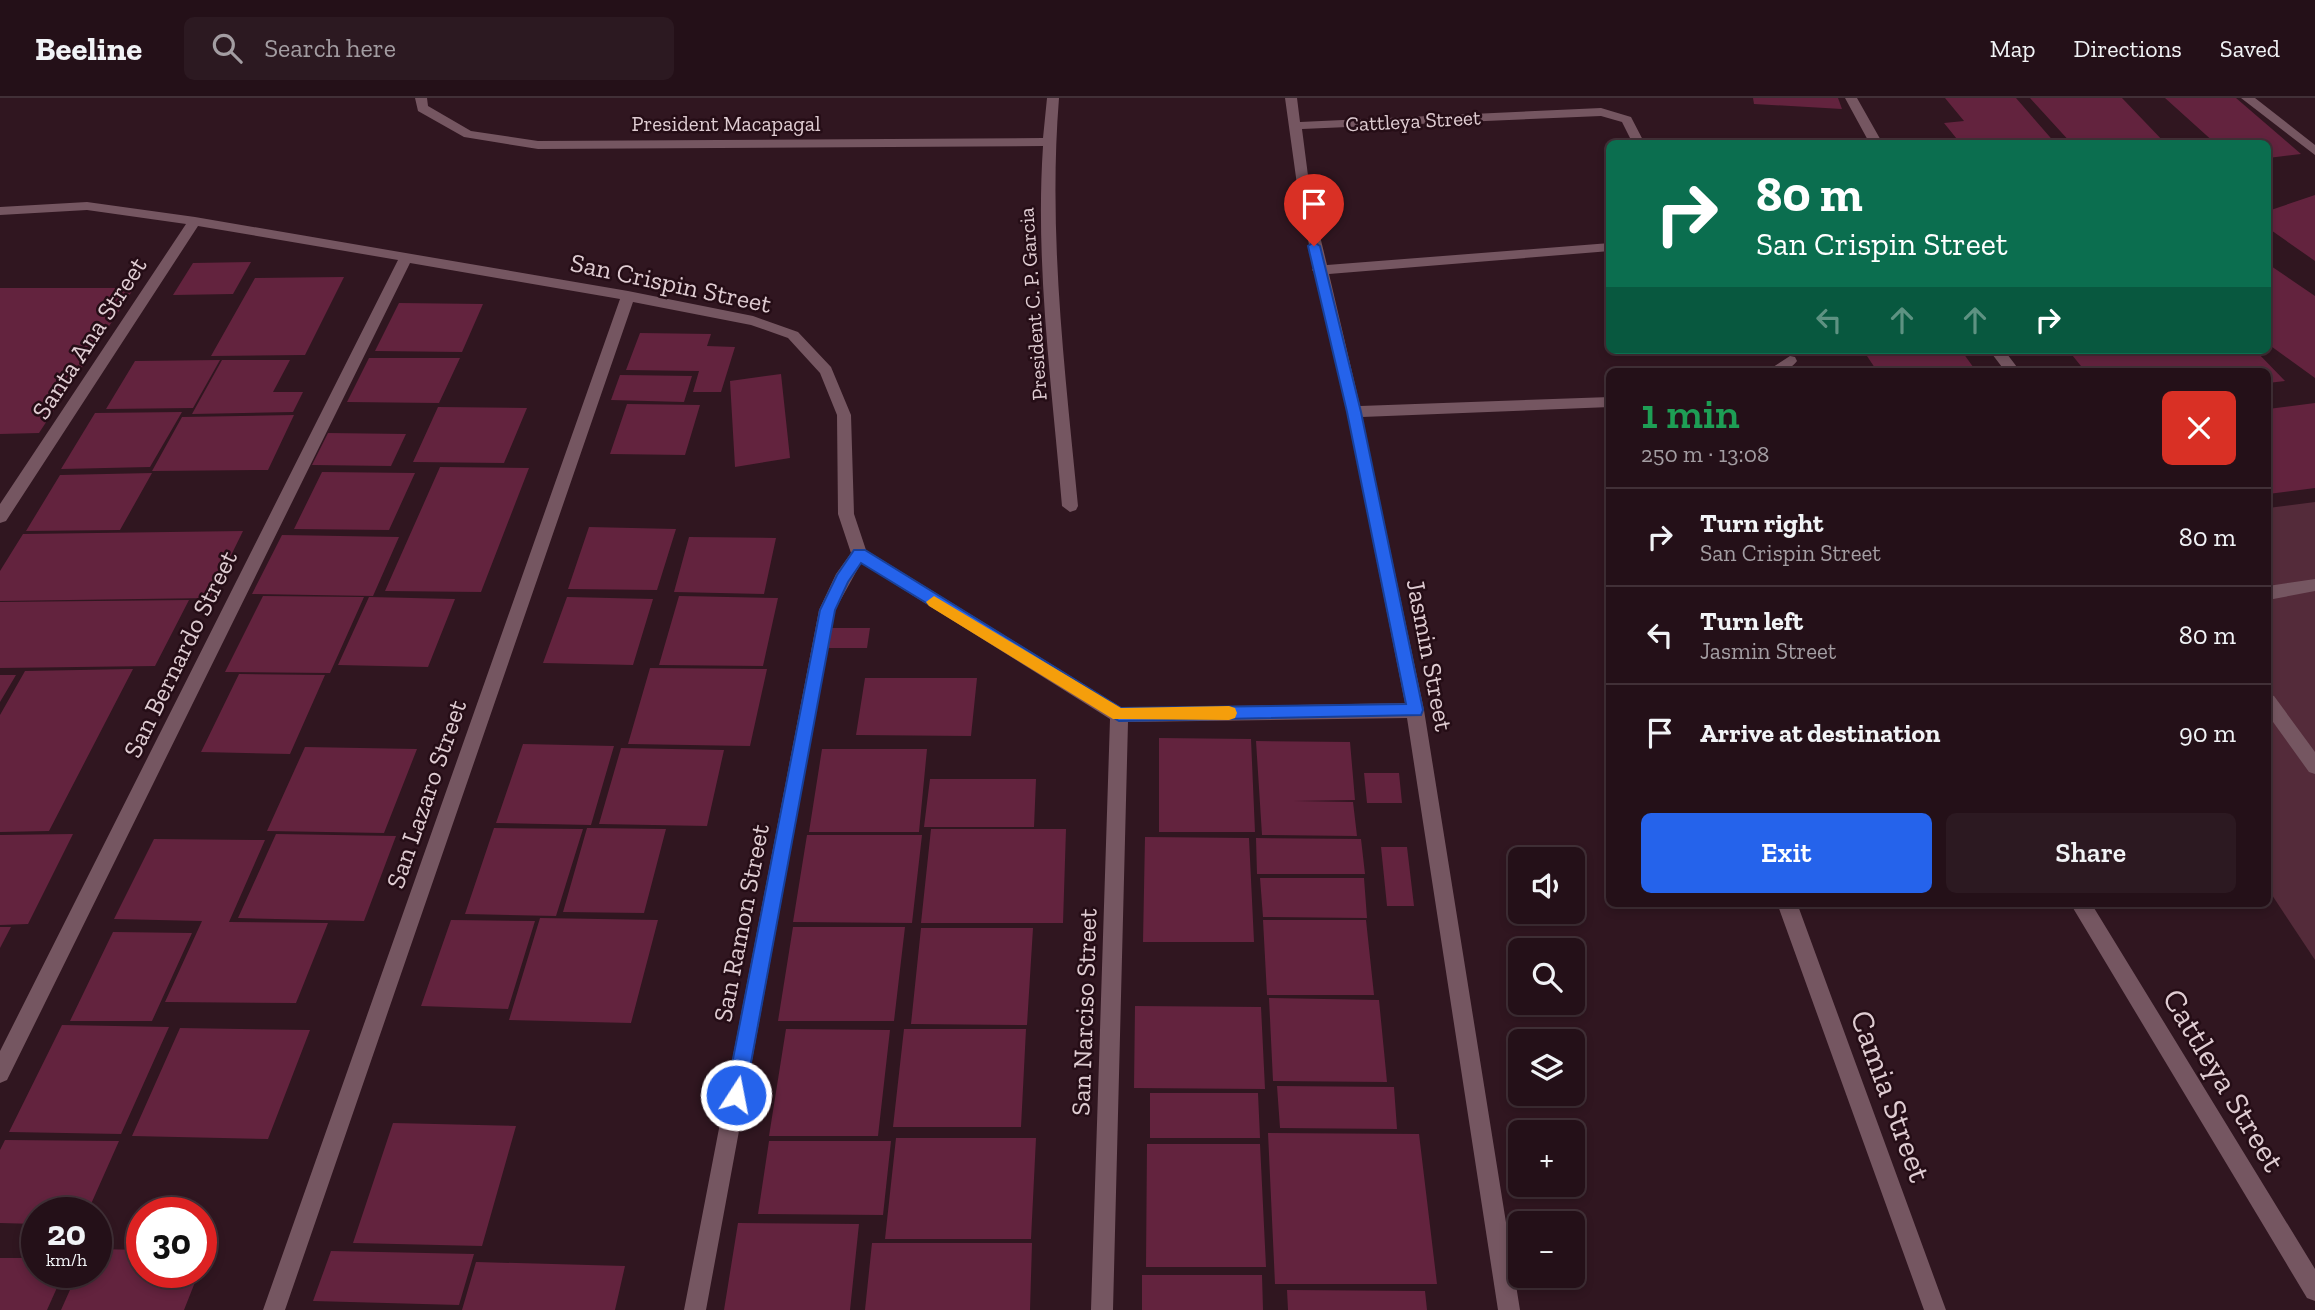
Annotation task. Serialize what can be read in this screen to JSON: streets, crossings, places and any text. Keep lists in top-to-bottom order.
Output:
{
  "streets": {
    "street": [
      "Cattleya Street",
      "President Macapagal",
      "San Crispin Street",
      "President C. P. Garcia",
      "Santa Ana Street",
      "San Bernardo Street",
      "Jasmin Street",
      "San Lazaro Street",
      "San Ramon Street",
      "San Narciso Street",
      "Camia Street"
    ]
  },
  "crossings": [
    ["Cattleya Street", "Jasmin Street"],
    ["President Macapagal", "President C. P. Garcia"],
    ["San Crispin Street", "Santa Ana Street"],
    ["San Crispin Street", "San Bernardo Street"],
    ["San Crispin Street", "San Lazaro Street"],
    ["San Crispin Street", "San Ramon Street"]
  ],
  "page": {
    "header": "Beeline",
    "search": "Search here",
    "nav": ["Map", "Directions", "Saved"],
    "turn": ["80 m", "San Crispin Street"],
    "heading": ["1 min", "250 m · 13:08"],
    "list": [
      {
        "name": "Turn right",
        "note": "San Crispin Street",
        "value": "80 m"
      },
      {
        "name": "Turn left",
        "note": "Jasmin Street",
        "value": "80 m"
      },
      {
        "name": "Arrive at destination",
        "value": "90 m"
      }
    ],
    "buttons": ["Exit", "Share"],
    "map_buttons": ["+", "−"],
    "speed": "20 km/h",
    "limit": "30"
  }
}
